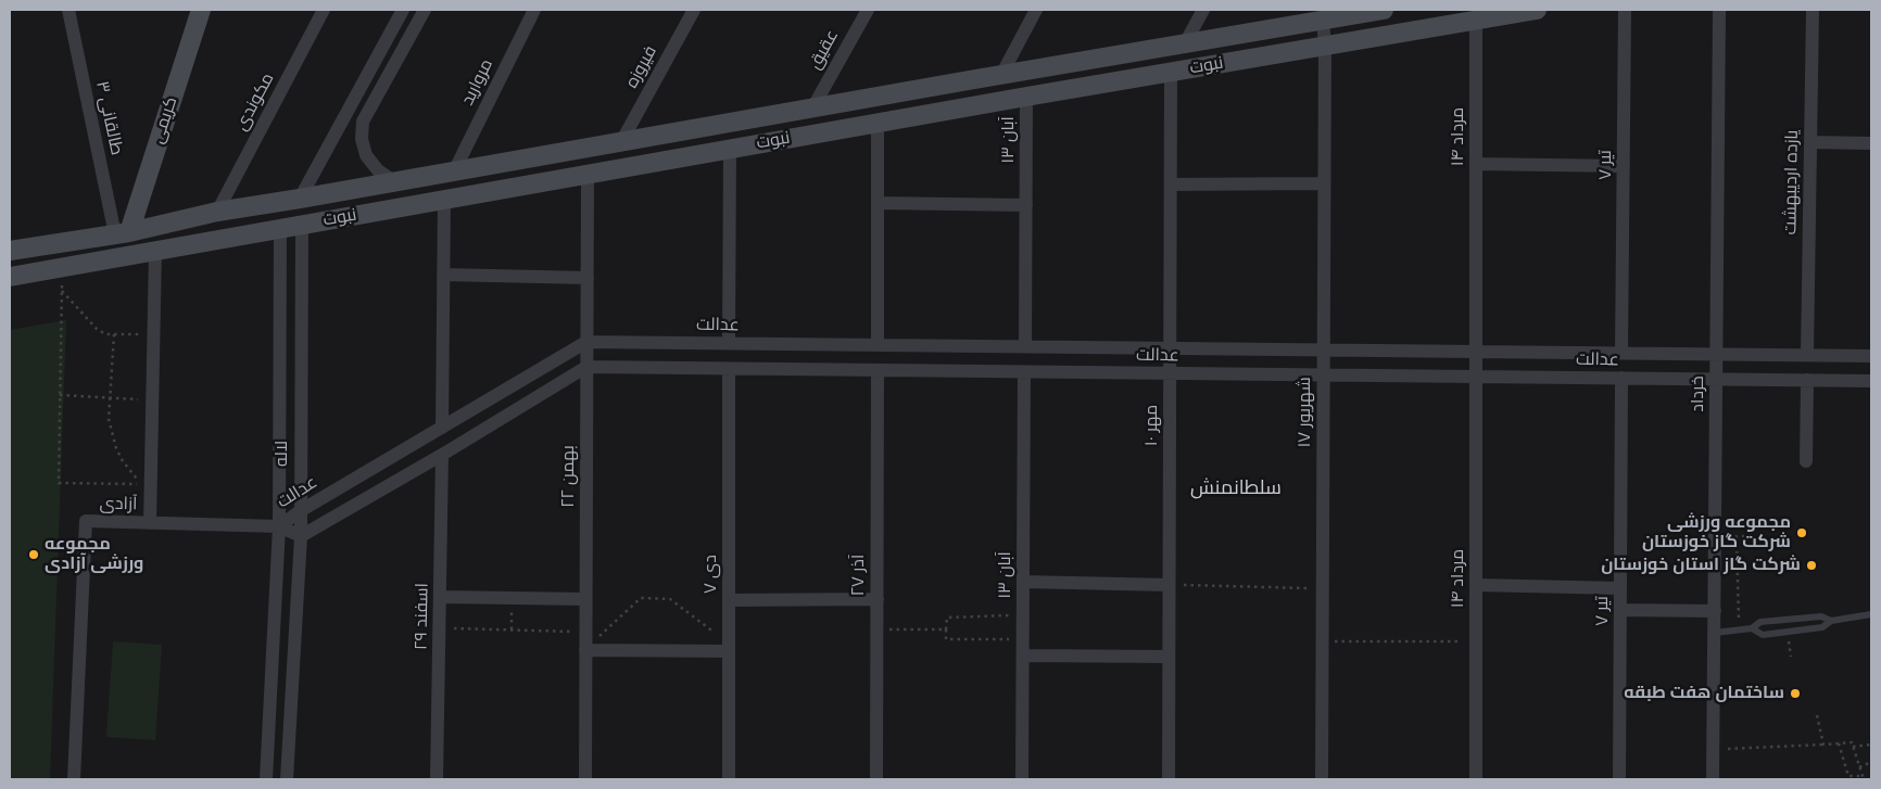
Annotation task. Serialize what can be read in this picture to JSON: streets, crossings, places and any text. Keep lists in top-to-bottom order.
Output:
{
  "streets": {
    "street": [
      "عقیق",
      "نبوت",
      "فیروزه",
      "مروارید",
      "مکوندی",
      "طالقانی ۳",
      "کریمی",
      "۱۴ مرداد",
      "۱۳ آبان",
      "۷ تیر",
      "یازده اردیبهشت",
      "عدالت",
      "خرداد",
      "۱۷ شهریور",
      "۱۰ مهر",
      "لاله",
      "۲۲ بهمن",
      "آزادی",
      "۷ دی",
      "۲۷ آذر",
      "۲۹ اسفند"
    ]
  },
  "crossings": [
    ["عقیق", "نبوت"],
    ["نبوت", "فیروزه"],
    ["نبوت", "مروارید"],
    ["نبوت", "مکوندی"],
    ["نبوت", "طالقانی ۳"],
    ["نبوت", "کریمی"],
    ["نبوت", "۱۴ مرداد"],
    ["نبوت", "۱۳ آبان"],
    ["نبوت", "۱۷ شهریور"],
    ["نبوت", "۱۰ مهر"],
    ["نبوت", "لاله"],
    ["نبوت", "۲۲ بهمن"],
    ["طالقانی ۳", "کریمی"],
    ["۱۴ مرداد", "عدالت"],
    ["۱۳ آبان", "عدالت"],
    ["۷ تیر", "عدالت"],
    ["یازده اردیبهشت", "عدالت"],
    ["عدالت", "خرداد"],
    ["عدالت", "۱۷ شهریور"],
    ["عدالت", "۱۰ مهر"],
    ["عدالت", "لاله"],
    ["عدالت", "۲۲ بهمن"],
    ["عدالت", "آزادی"],
    ["عدالت", "۷ دی"],
    ["عدالت", "۲۷ آذر"],
    ["لاله", "آزادی"]
  ],
  "districts": ["سلطانمنش"],
  "places": [
    "مجموعه ورزشی شرکت گاز خوزستان",
    "مجموعه ورزشی آزادی",
    "شرکت گاز استان خوزستان",
    "ساختمان هفت طبقه"
  ]
}
